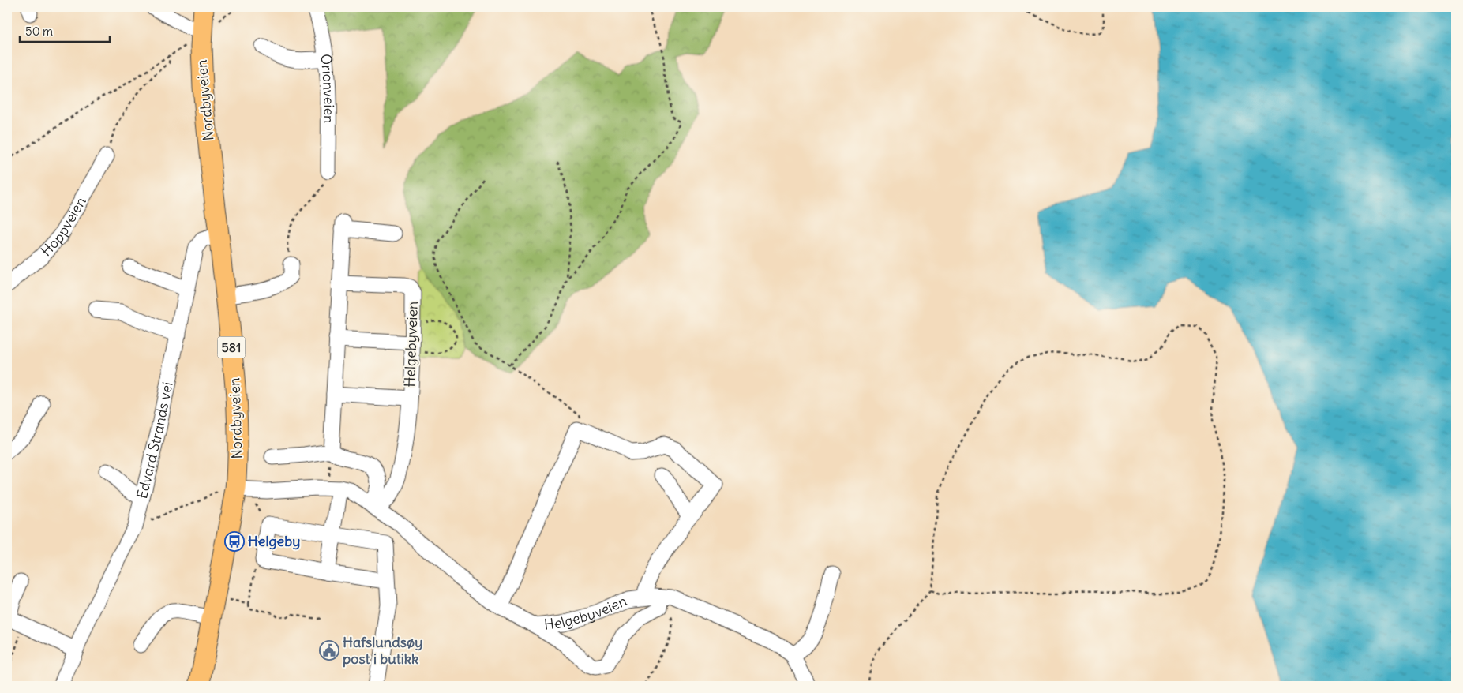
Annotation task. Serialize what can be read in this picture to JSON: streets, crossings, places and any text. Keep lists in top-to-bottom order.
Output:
{
  "streets": {
    "main road": ["Nordbyveien", "581"],
    "street": [
      "Orionveien",
      "Hoppveien",
      "Helgebyveien",
      "Edvard Strands vei"
    ]
  },
  "crossings": [
    ["Nordbyveien", "Helgebyveien"],
    ["Nordbyveien", "Edvard Strands vei"]
  ],
  "places": {
    "bus stop": ["Helgeby"],
    "public building": ["Hafslundsøy post i butikk"]
  },
  "scale_bar": "50 m"
}
